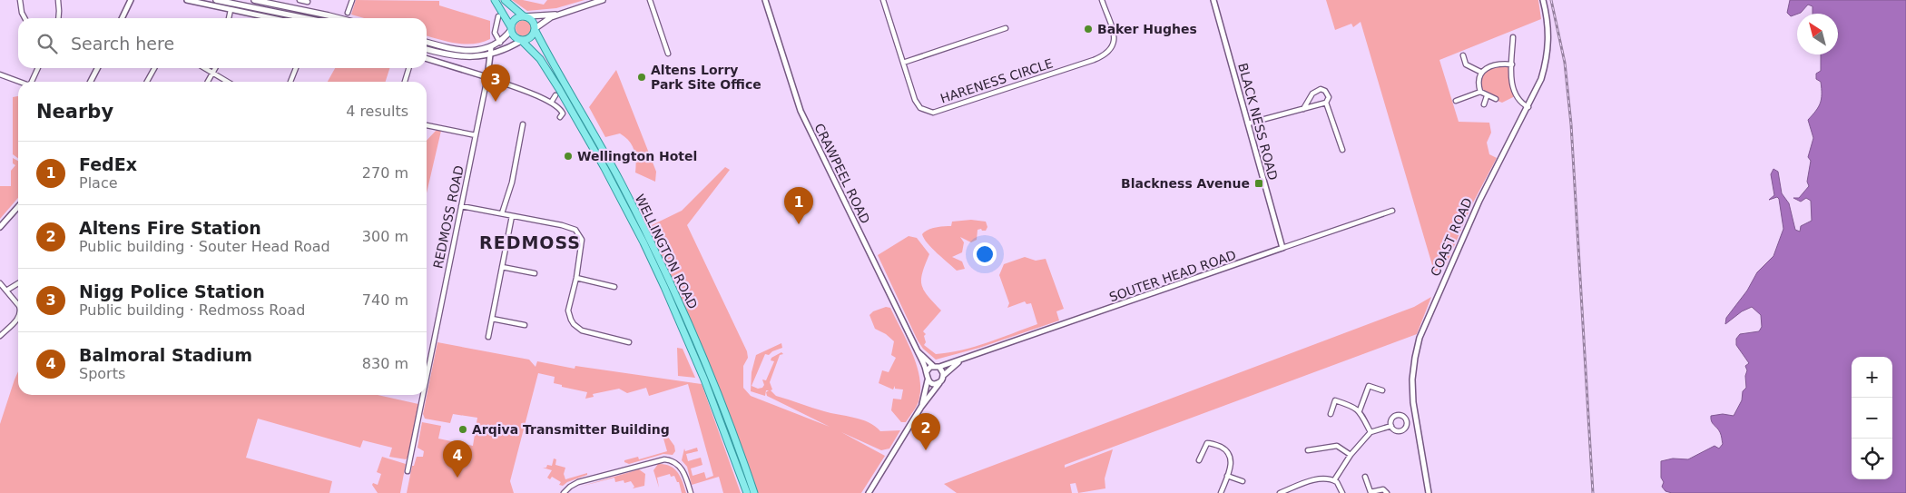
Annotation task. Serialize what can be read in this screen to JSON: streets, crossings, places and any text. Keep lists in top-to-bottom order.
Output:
{
  "streets": {
    "main road": ["WELLINGTON ROAD"],
    "street": [
      "HARENESS CIRCLE",
      "BLACK NESS ROAD",
      "CRAWPEEL ROAD",
      "REDMOSS ROAD",
      "COAST ROAD",
      "SOUTER HEAD ROAD"
    ]
  },
  "crossings": [
    ["BLACK NESS ROAD", "SOUTER HEAD ROAD"],
    ["CRAWPEEL ROAD", "SOUTER HEAD ROAD"]
  ],
  "districts": ["REDMOSS"],
  "places": {
    "other": [
      "Baker Hughes",
      "Altens Lorry Park Site Office",
      "Wellington Hotel",
      "Arqiva Transmitter Building"
    ],
    "transit": ["Blackness Avenue"]
  },
  "north": "top left",
  "page": {
    "search": "Search here",
    "pins": [
      "3",
      "1",
      "2",
      "4"
    ],
    "heading": ["Nearby", "4 results"],
    "list": [
      {
        "mark": "1",
        "name": "FedEx",
        "note": "Place",
        "value": "270 m"
      },
      {
        "mark": "2",
        "name": "Altens Fire Station",
        "note": "Public building · Souter Head Road",
        "value": "300 m"
      },
      {
        "mark": "3",
        "name": "Nigg Police Station",
        "note": "Public building · Redmoss Road",
        "value": "740 m"
      },
      {
        "mark": "4",
        "name": "Balmoral Stadium",
        "note": "Sports",
        "value": "830 m"
      }
    ],
    "map_buttons": ["+", "−"]
  }
}
